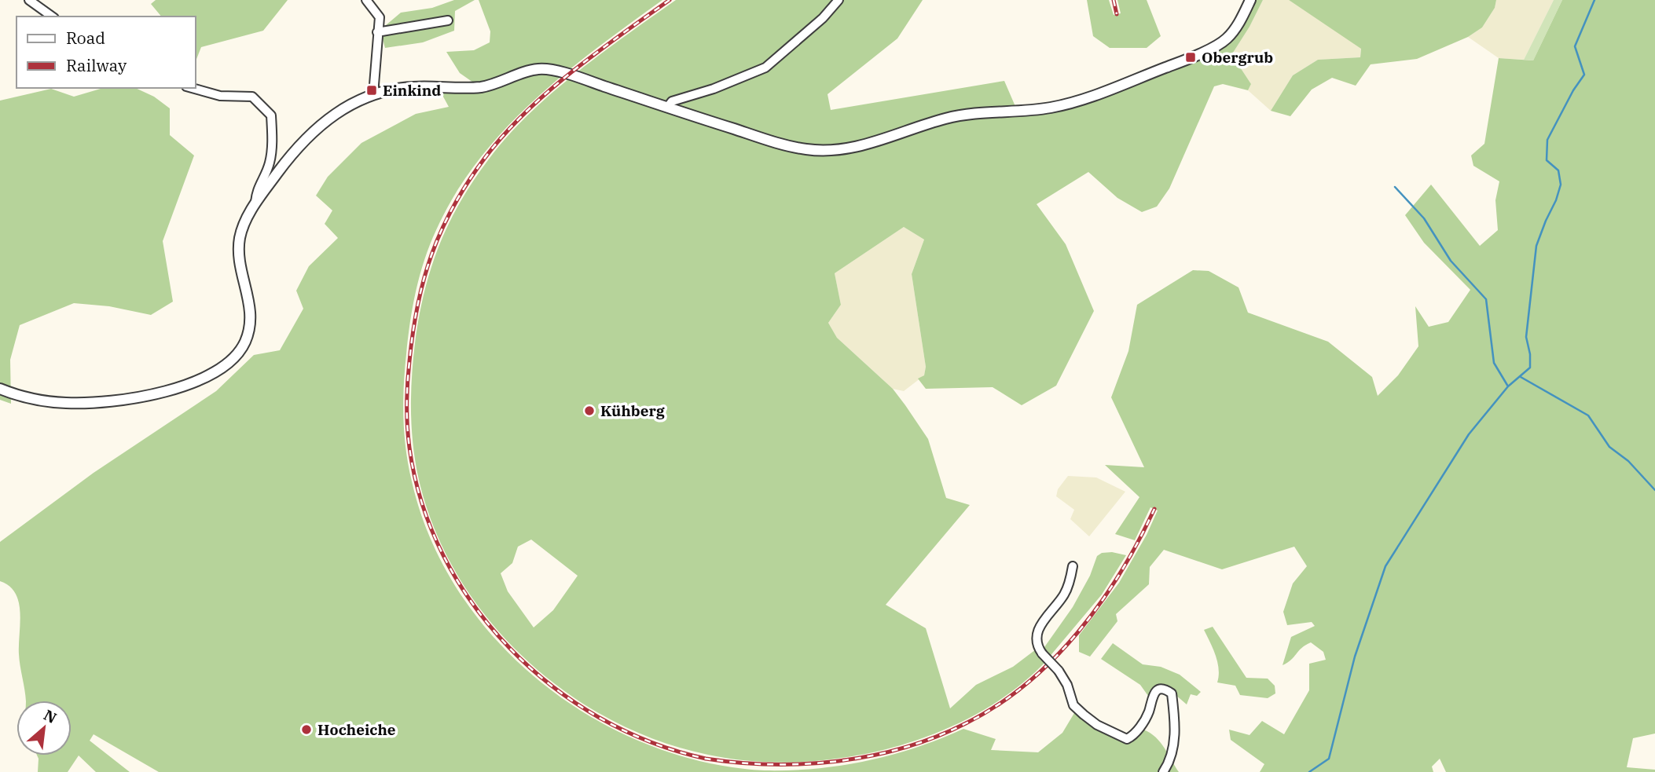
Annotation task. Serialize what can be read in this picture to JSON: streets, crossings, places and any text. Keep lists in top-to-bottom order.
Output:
{
  "places": {
    "transit": ["Obergrub", "Einkind"],
    "other": ["Kühberg", "Hocheiche"]
  },
  "legend": ["Road", "Railway"],
  "north": "top right"
}
